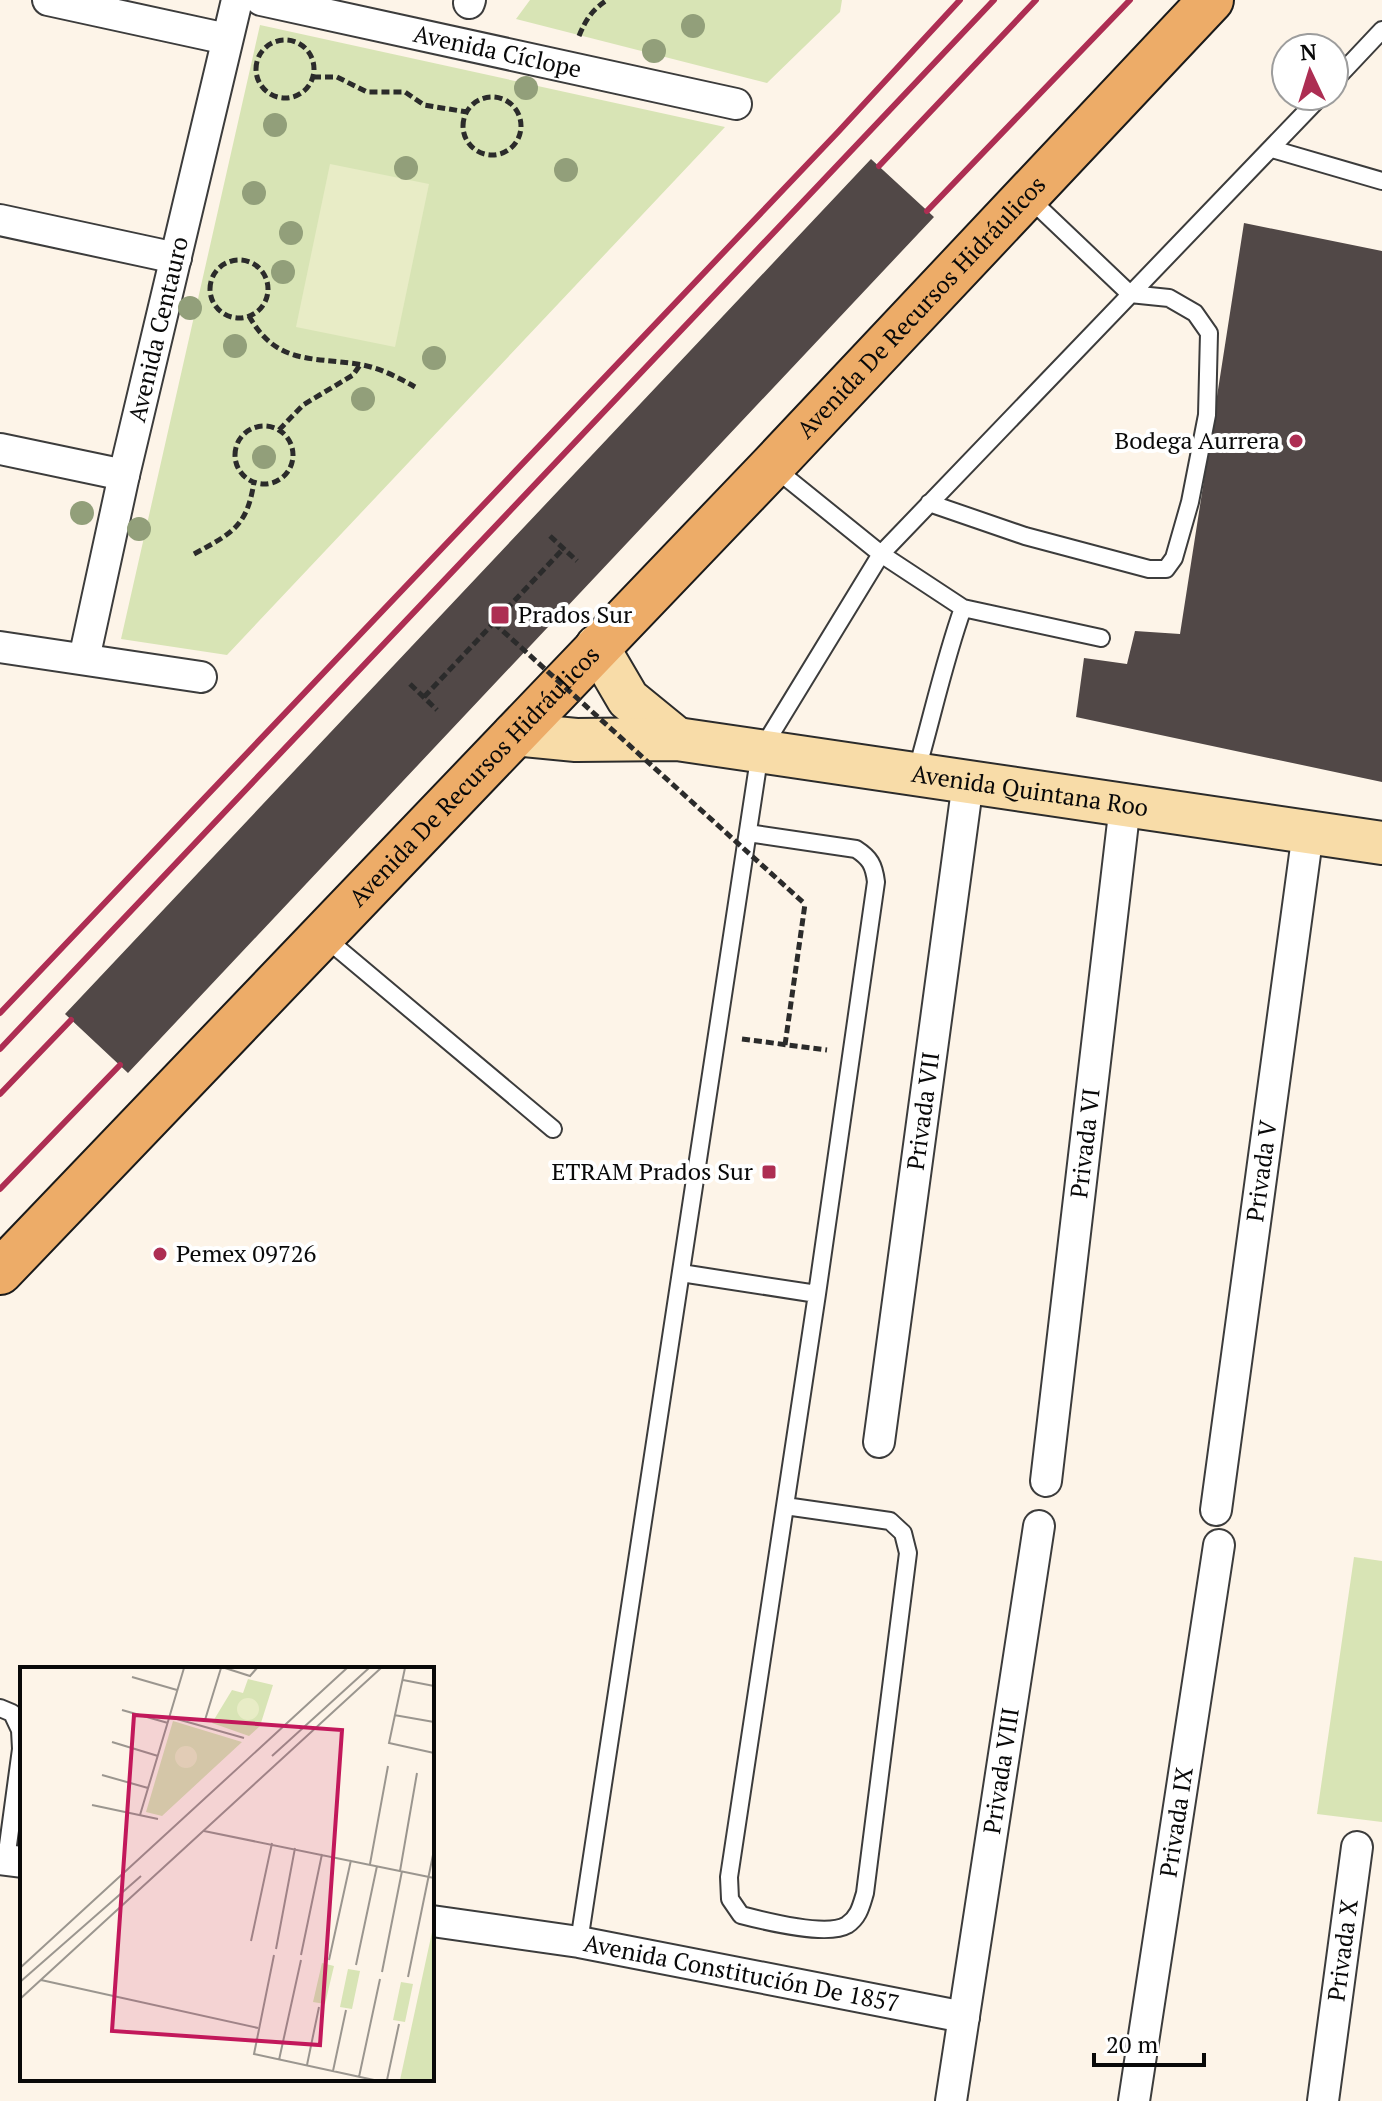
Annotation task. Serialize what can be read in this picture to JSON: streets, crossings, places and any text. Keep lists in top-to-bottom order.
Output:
{
  "streets": {
    "main road": ["Avenida De Recursos Hidráulicos", "Avenida Quintana Roo"],
    "street": [
      "Avenida Cíclope",
      "Avenida Centauro",
      "Privada VII",
      "Privada VI",
      "Privada V",
      "Privada VIII",
      "Privada IX",
      "Privada X",
      "Avenida Constitución De 1857"
    ]
  },
  "crossings": [
    ["Avenida De Recursos Hidráulicos", "Avenida Quintana Roo"],
    ["Avenida Quintana Roo", "Privada VII"],
    ["Avenida Quintana Roo", "Privada VI"],
    ["Avenida Quintana Roo", "Privada V"],
    ["Privada VIII", "Avenida Constitución De 1857"]
  ],
  "places": {
    "other": ["Bodega Aurrera", "Pemex 09726"],
    "transit": ["Prados Sur", "ETRAM Prados Sur"]
  },
  "scale_bar": "20 m",
  "north": "top"
}
